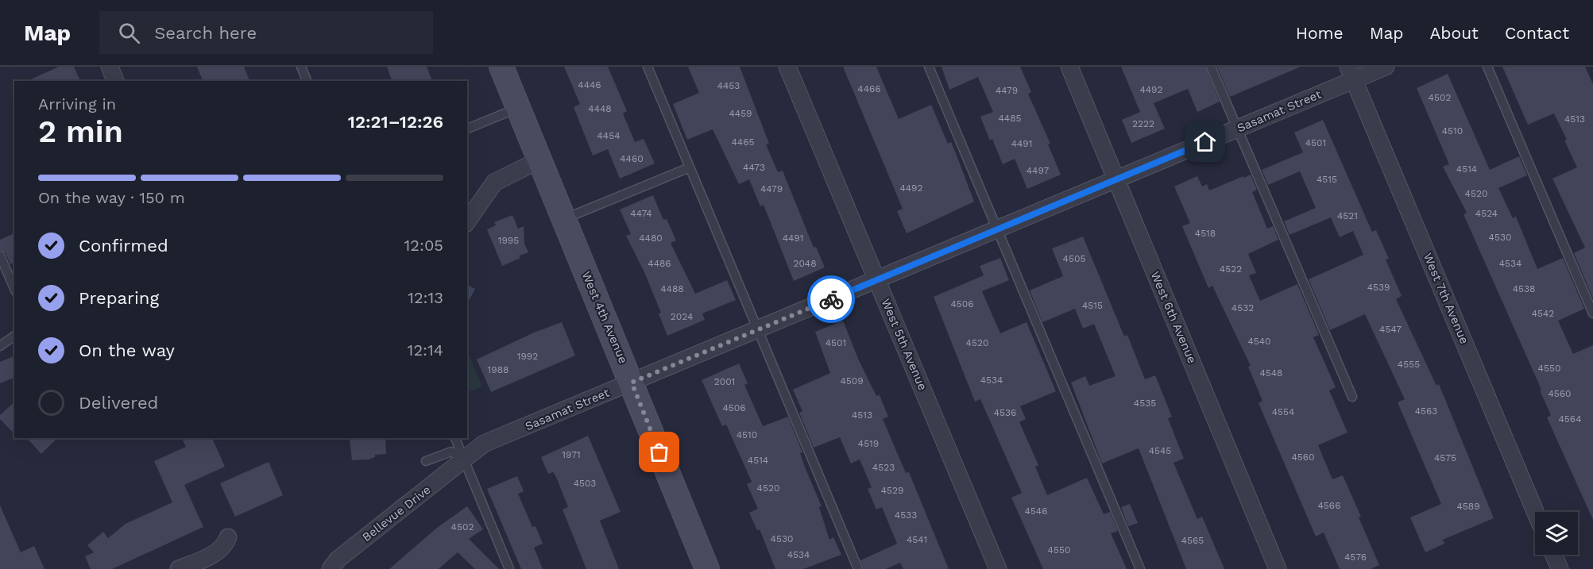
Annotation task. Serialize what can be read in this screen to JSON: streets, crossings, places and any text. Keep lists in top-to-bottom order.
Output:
{
  "streets": {
    "main road": ["West 4th Avenue"],
    "street": [
      "Sasamat Street",
      "West 7th Avenue",
      "West 6th Avenue",
      "West 5th Avenue",
      "Bellevue Drive"
    ]
  },
  "crossings": [
    ["Sasamat Street", "West 7th Avenue"],
    ["Sasamat Street", "West 4th Avenue"],
    ["Sasamat Street", "West 6th Avenue"],
    ["Sasamat Street", "West 5th Avenue"],
    ["Sasamat Street", "Bellevue Drive"]
  ],
  "house_numbers": [
    "4446",
    "4453",
    "4466",
    "4492",
    "4479",
    "4502",
    "4448",
    "4459",
    "4485",
    "4513",
    "2222",
    "4510",
    "4454",
    "4465",
    "4501",
    "4491",
    "4460",
    "4473",
    "4514",
    "4497",
    "4515",
    "4492",
    "4479",
    "4520",
    "4474",
    "4524",
    "4521",
    "4518",
    "4530",
    "4480",
    "4491",
    "1995",
    "4505",
    "4486",
    "2048",
    "4534",
    "4522",
    "4539",
    "4488",
    "4538",
    "4506",
    "4515",
    "4532",
    "4542",
    "2024",
    "4547",
    "4540",
    "4501",
    "4520",
    "1992",
    "4555",
    "4550",
    "1988",
    "4548",
    "4534",
    "4509",
    "2001",
    "4560",
    "4535",
    "4506",
    "4563",
    "4554",
    "4536",
    "4513",
    "4564",
    "4510",
    "4519",
    "4545",
    "1971",
    "4560",
    "4575",
    "4514",
    "4523",
    "4503",
    "4520",
    "4529",
    "4566",
    "4589",
    "4546",
    "4533",
    "4502",
    "4530",
    "4541",
    "4565",
    "4550",
    "4534",
    "4576"
  ],
  "page": {
    "header": "Map",
    "search": "Search here",
    "nav": [
      "Home",
      "Map",
      "About",
      "Contact"
    ],
    "heading": ["2 min", "Arriving in", "12:21–12:26"],
    "bar": "On the way · 150 m",
    "list": [
      ["Confirmed", "12:05"],
      ["Preparing", "12:13"],
      ["On the way", "12:14"],
      "Delivered"
    ]
  }
}
